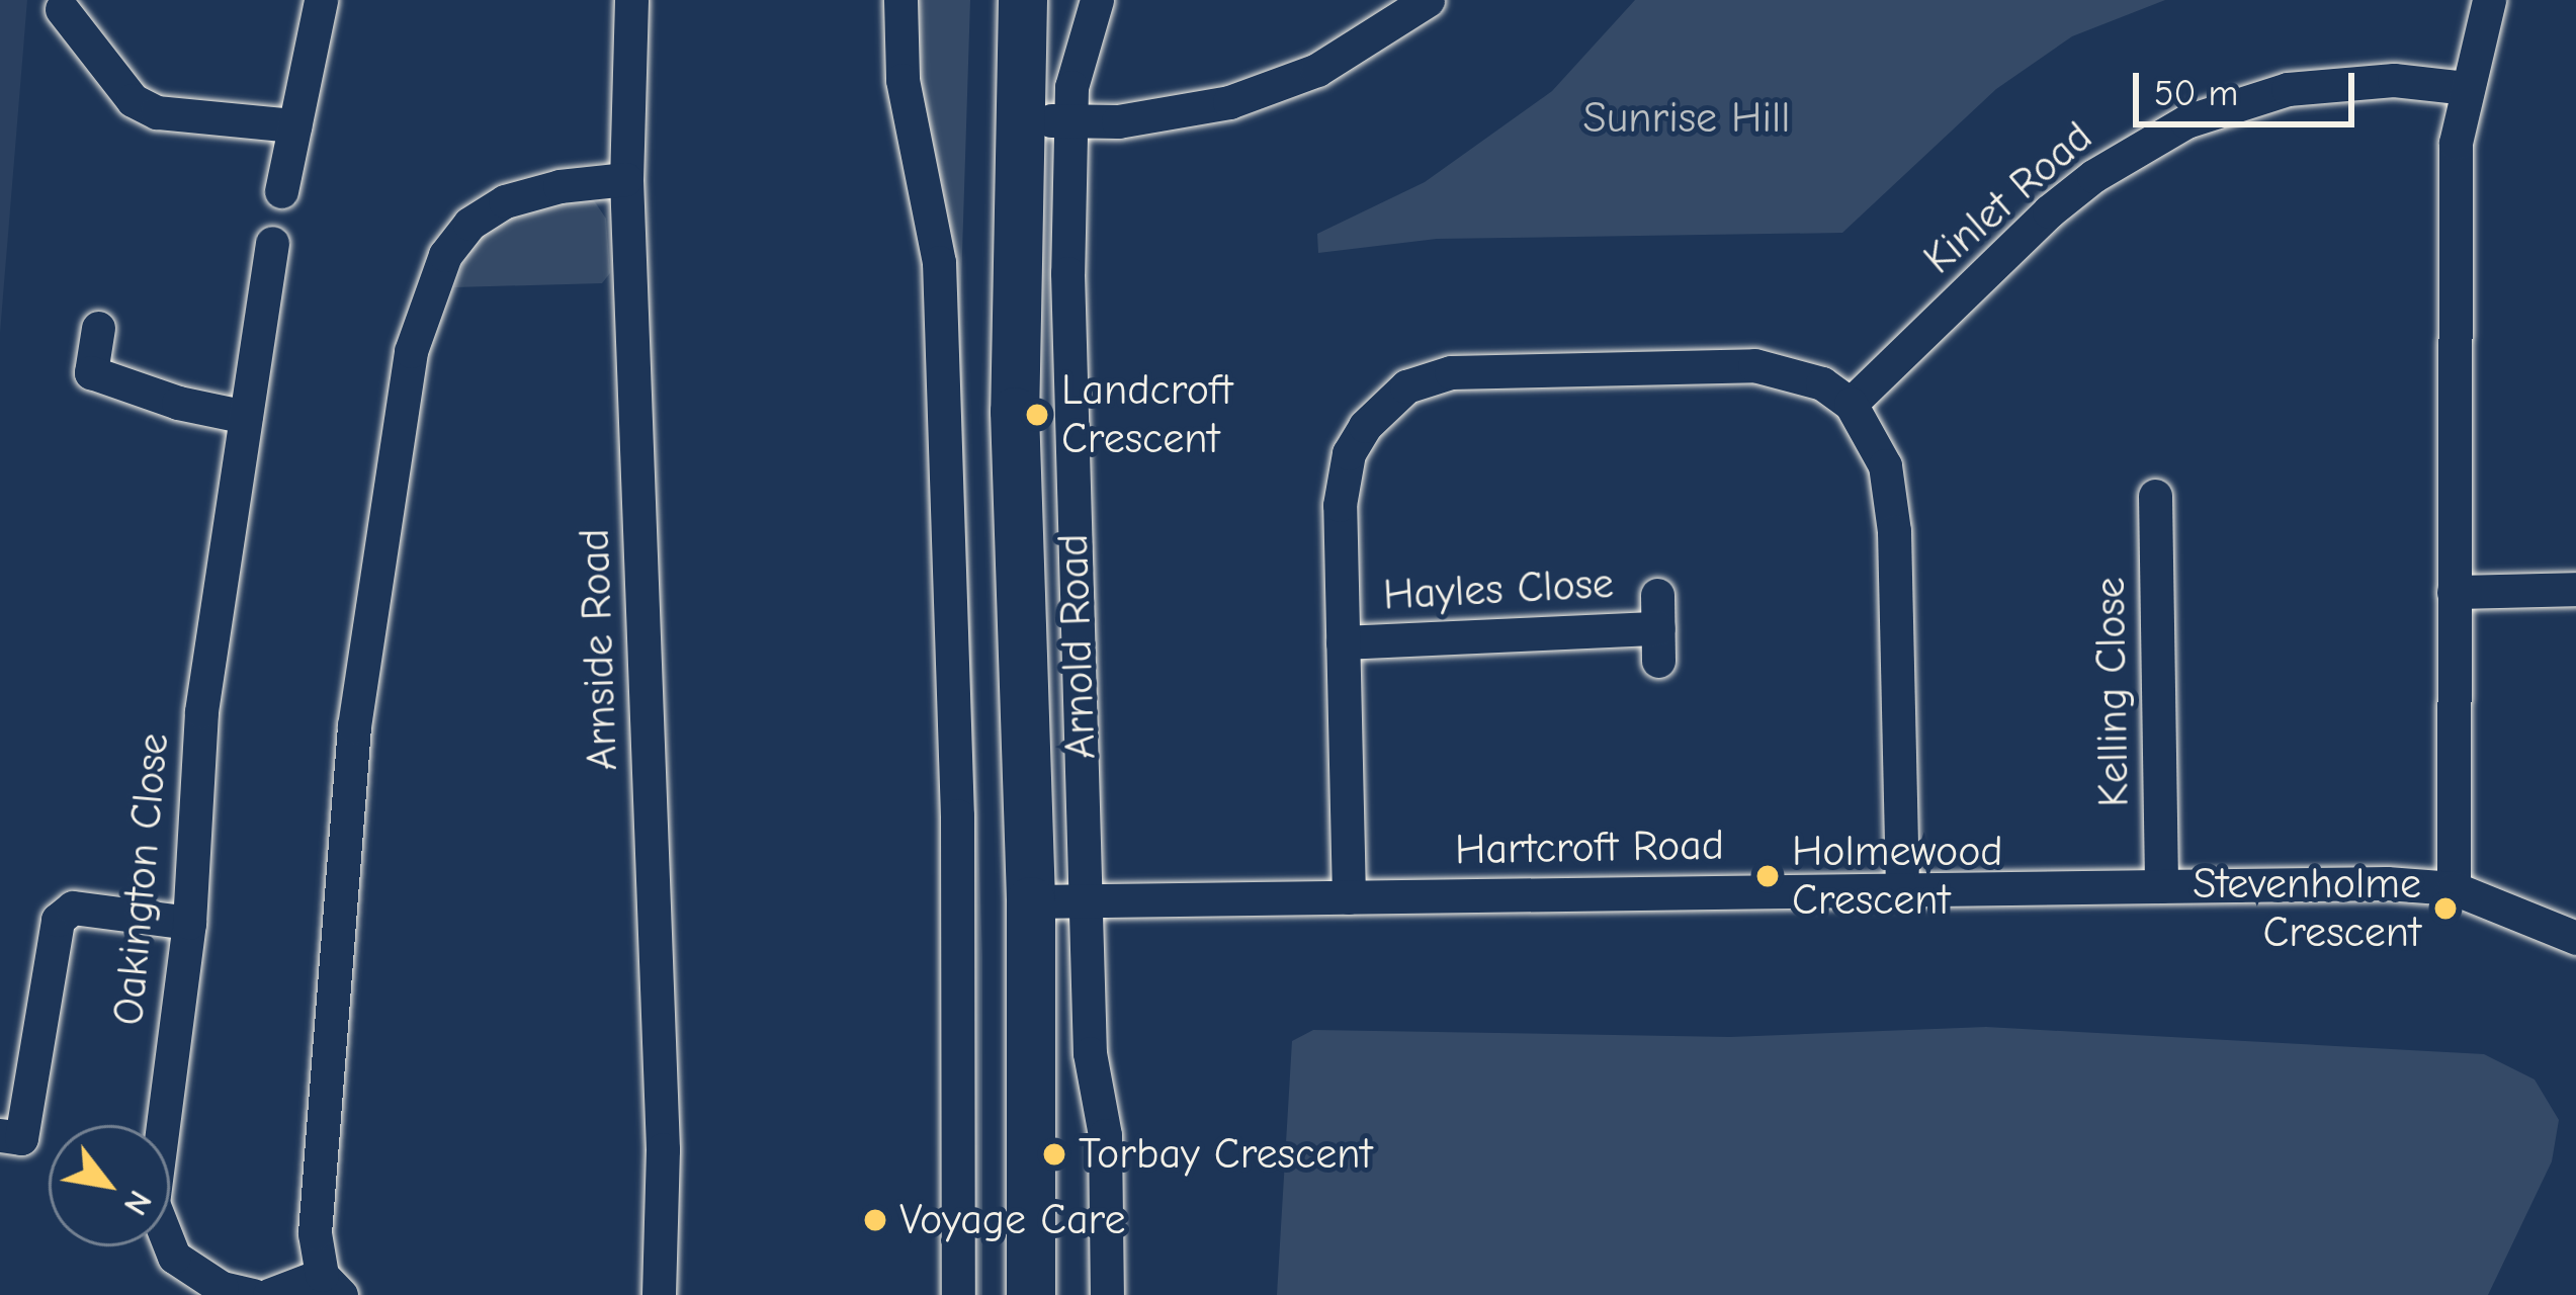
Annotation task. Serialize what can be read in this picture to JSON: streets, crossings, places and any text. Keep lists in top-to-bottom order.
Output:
{
  "streets": {
    "main road": ["Arnold Road"],
    "street": [
      "Kinlet Road",
      "Hayles Close",
      "Arnside Road",
      "Kelling Close",
      "Hartcroft Road",
      "Oakington Close"
    ]
  },
  "crossings": [
    ["Arnold Road", "Hartcroft Road"],
    ["Kelling Close", "Hartcroft Road"]
  ],
  "parks": ["Sunrise Hill"],
  "places": [
    "Landcroft Crescent",
    "Holmewood Crescent",
    "Stevenholme Crescent",
    "Torbay Crescent",
    "Voyage Care"
  ],
  "scale_bar": "50 m",
  "north": "bottom right"
}
